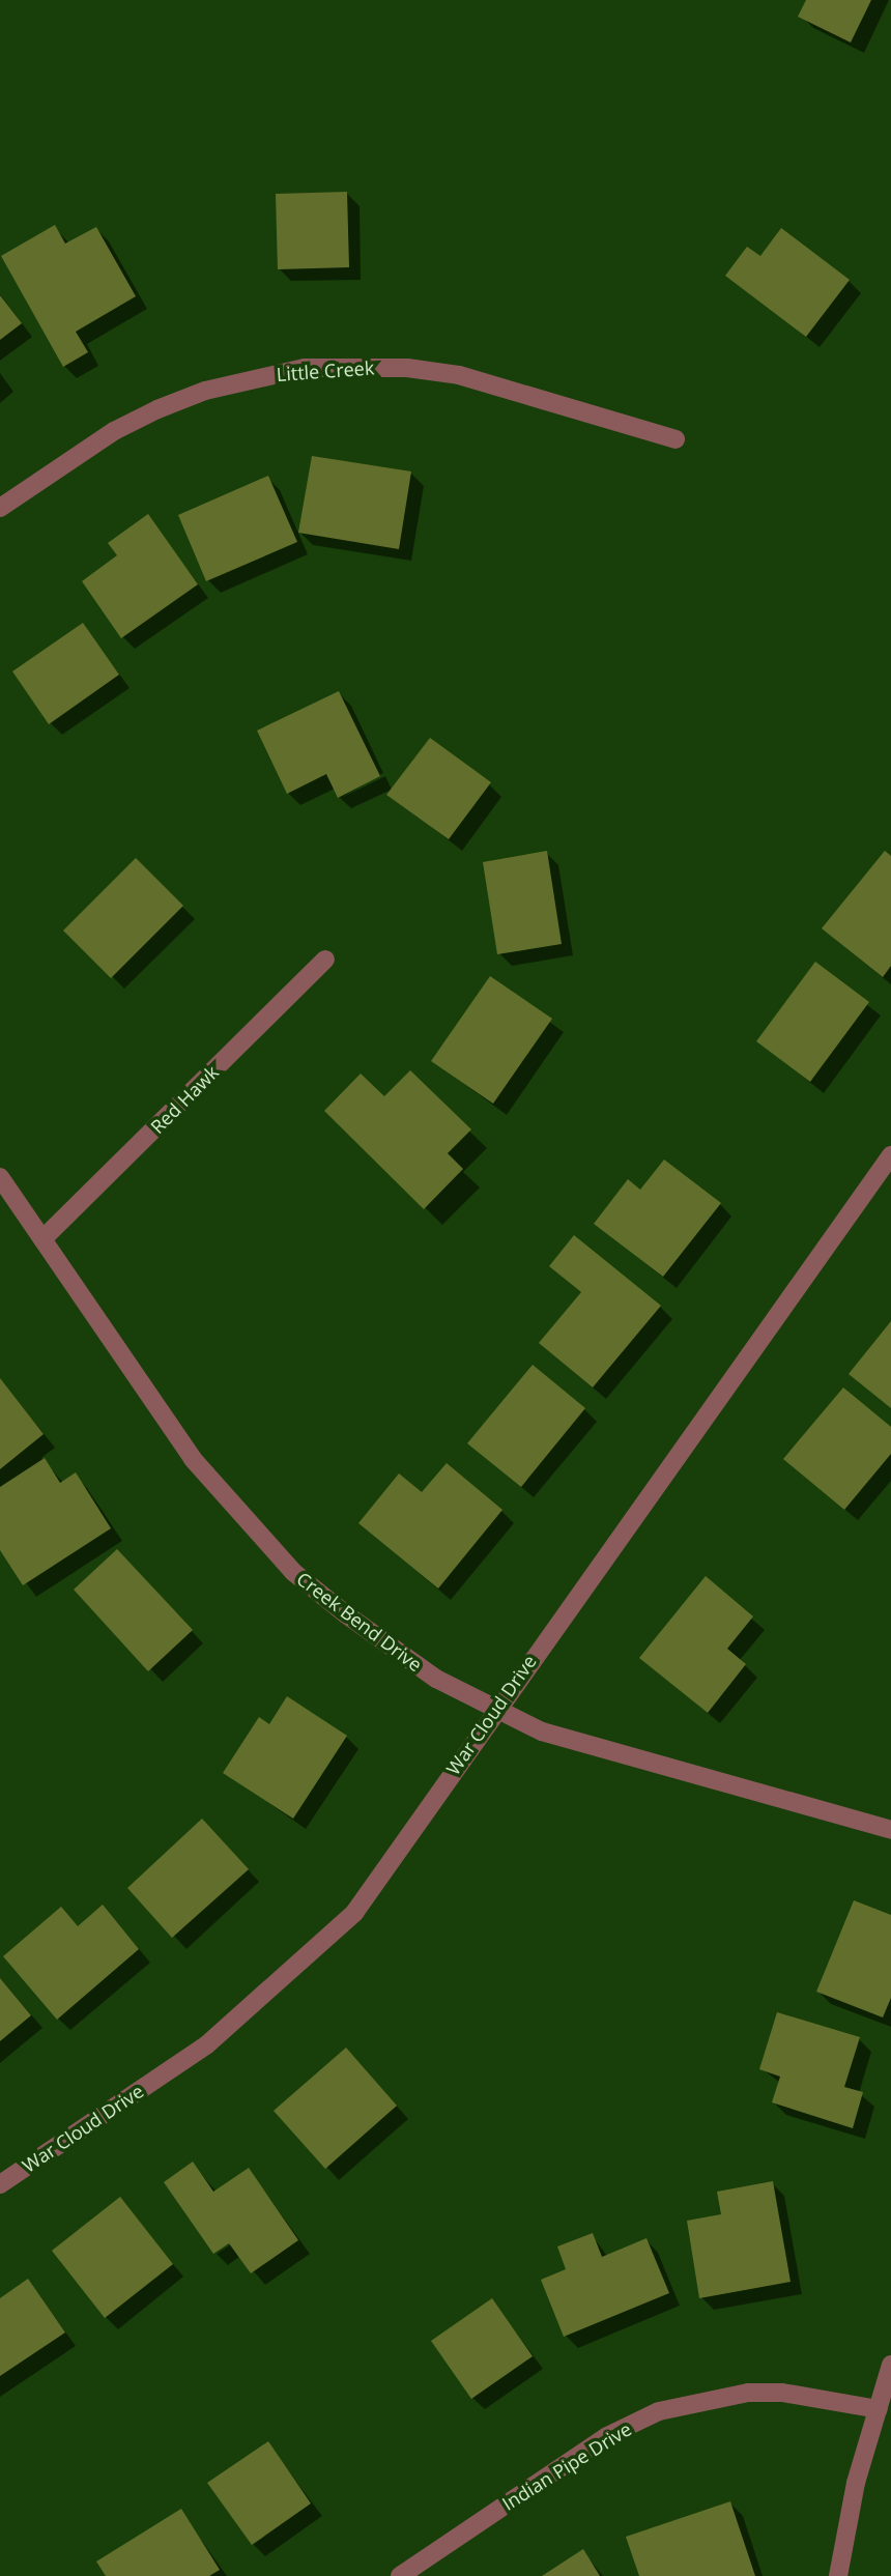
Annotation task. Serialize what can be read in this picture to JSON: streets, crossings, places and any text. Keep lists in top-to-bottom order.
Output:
{
  "streets": {
    "street": [
      "Little Creek",
      "Red Hawk",
      "Creek Bend Drive",
      "War Cloud Drive",
      "Indian Pipe Drive"
    ]
  },
  "crossings": [
    ["Red Hawk", "Creek Bend Drive"],
    ["Creek Bend Drive", "War Cloud Drive"]
  ]
}
